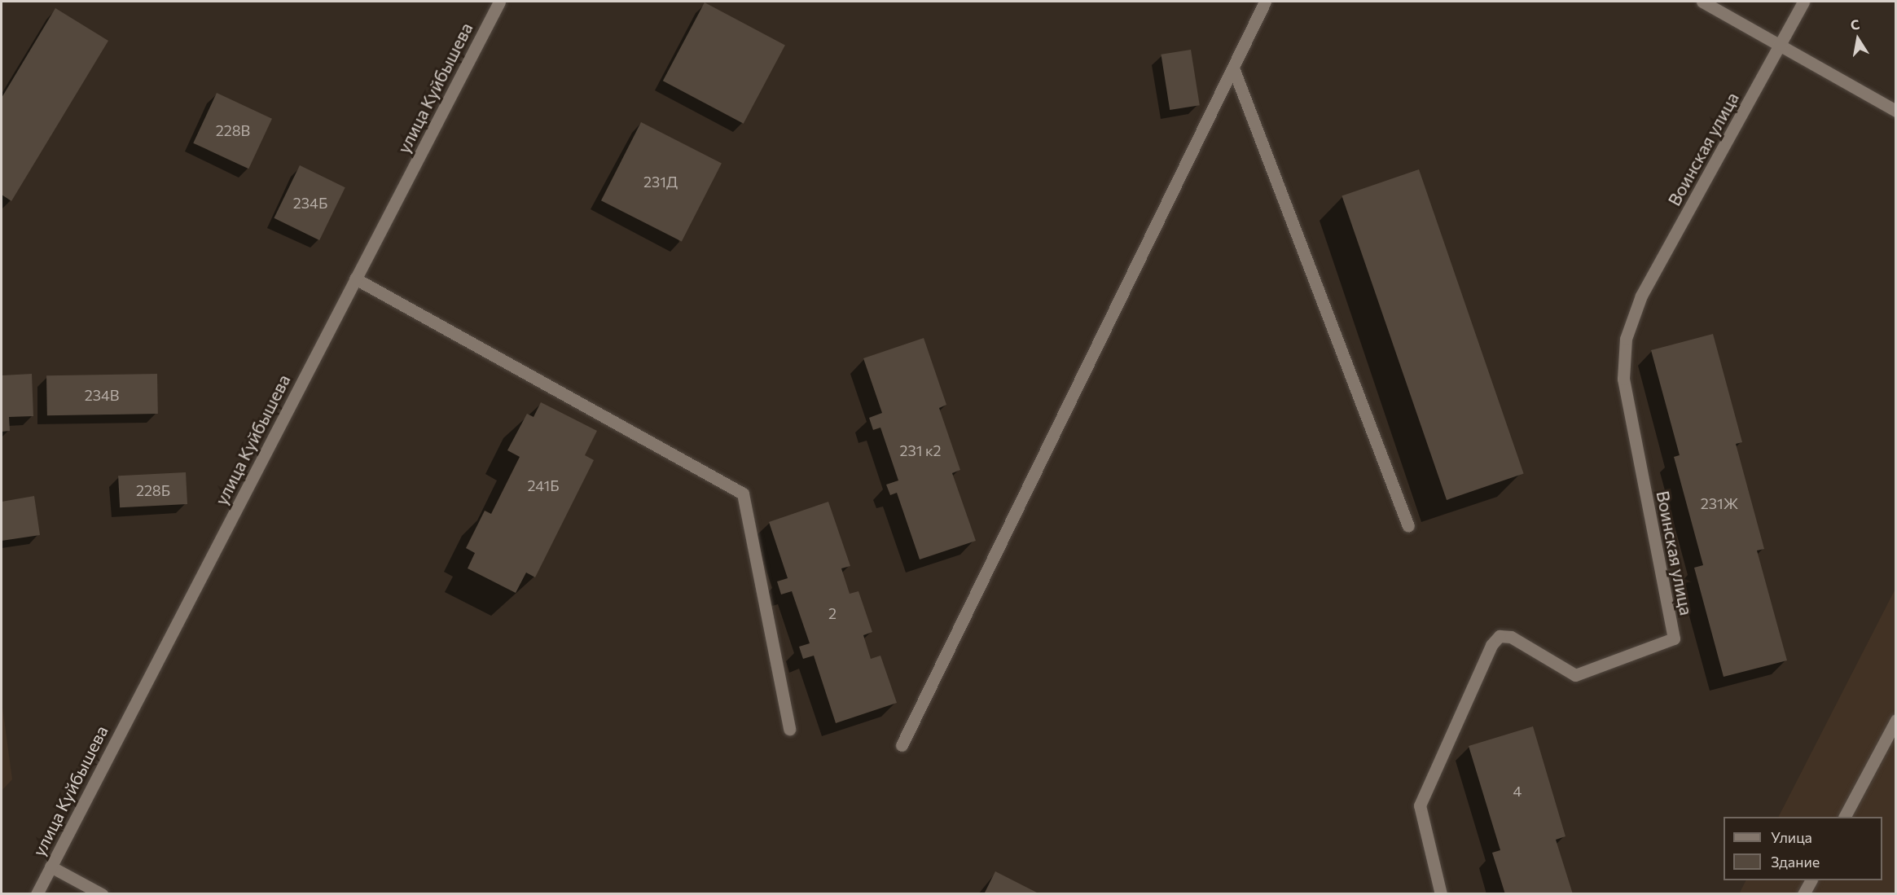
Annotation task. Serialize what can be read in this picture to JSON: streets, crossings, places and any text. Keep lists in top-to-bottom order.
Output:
{
  "streets": {
    "street": ["улица Куйбышева", "Воинская улица"]
  },
  "house_numbers": [
    "228В",
    "231Д",
    "234Б",
    "234В",
    "231 к2",
    "241Б",
    "228Б",
    "231Ж",
    "2",
    "4"
  ],
  "legend": ["Улица", "Здание"],
  "north": "top"
}
